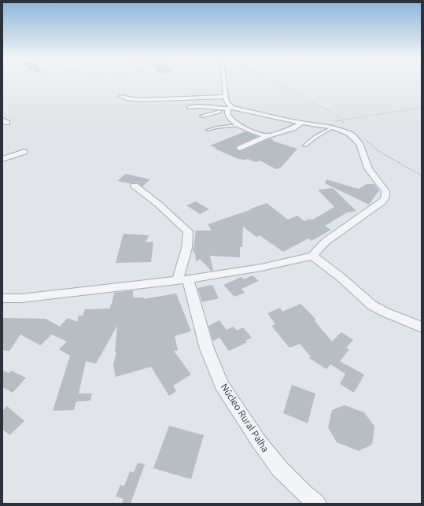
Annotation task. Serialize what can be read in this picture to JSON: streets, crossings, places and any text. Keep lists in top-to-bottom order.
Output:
{
  "streets": {
    "street": ["Núcleo Rural Palha"]
  }
}
